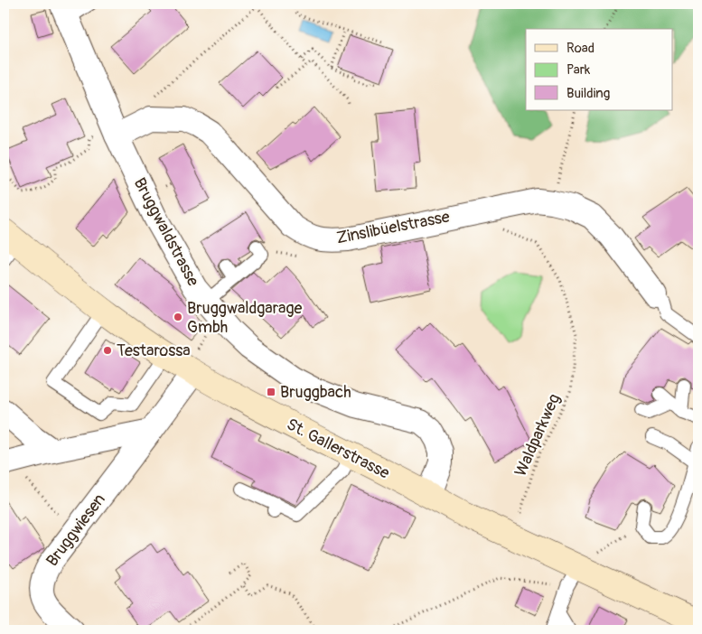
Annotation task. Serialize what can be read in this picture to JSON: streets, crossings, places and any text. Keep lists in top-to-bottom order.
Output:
{
  "streets": {
    "main road": ["St. Gallerstrasse"],
    "street": ["Zinslibüelstrasse", "Bruggwaldstrasse", "Bruggwiesen"],
    "path": ["Waldparkweg"]
  },
  "crossings": [
    ["Zinslibüelstrasse", "Bruggwaldstrasse"],
    ["Zinslibüelstrasse", "Waldparkweg"],
    ["Bruggwaldstrasse", "St. Gallerstrasse"],
    ["St. Gallerstrasse", "Bruggwiesen"]
  ],
  "places": {
    "other": ["Bruggwaldgarage Gmbh", "Testarossa"],
    "transit": ["Bruggbach"]
  },
  "legend": ["Road", "Park", "Building"]
}
